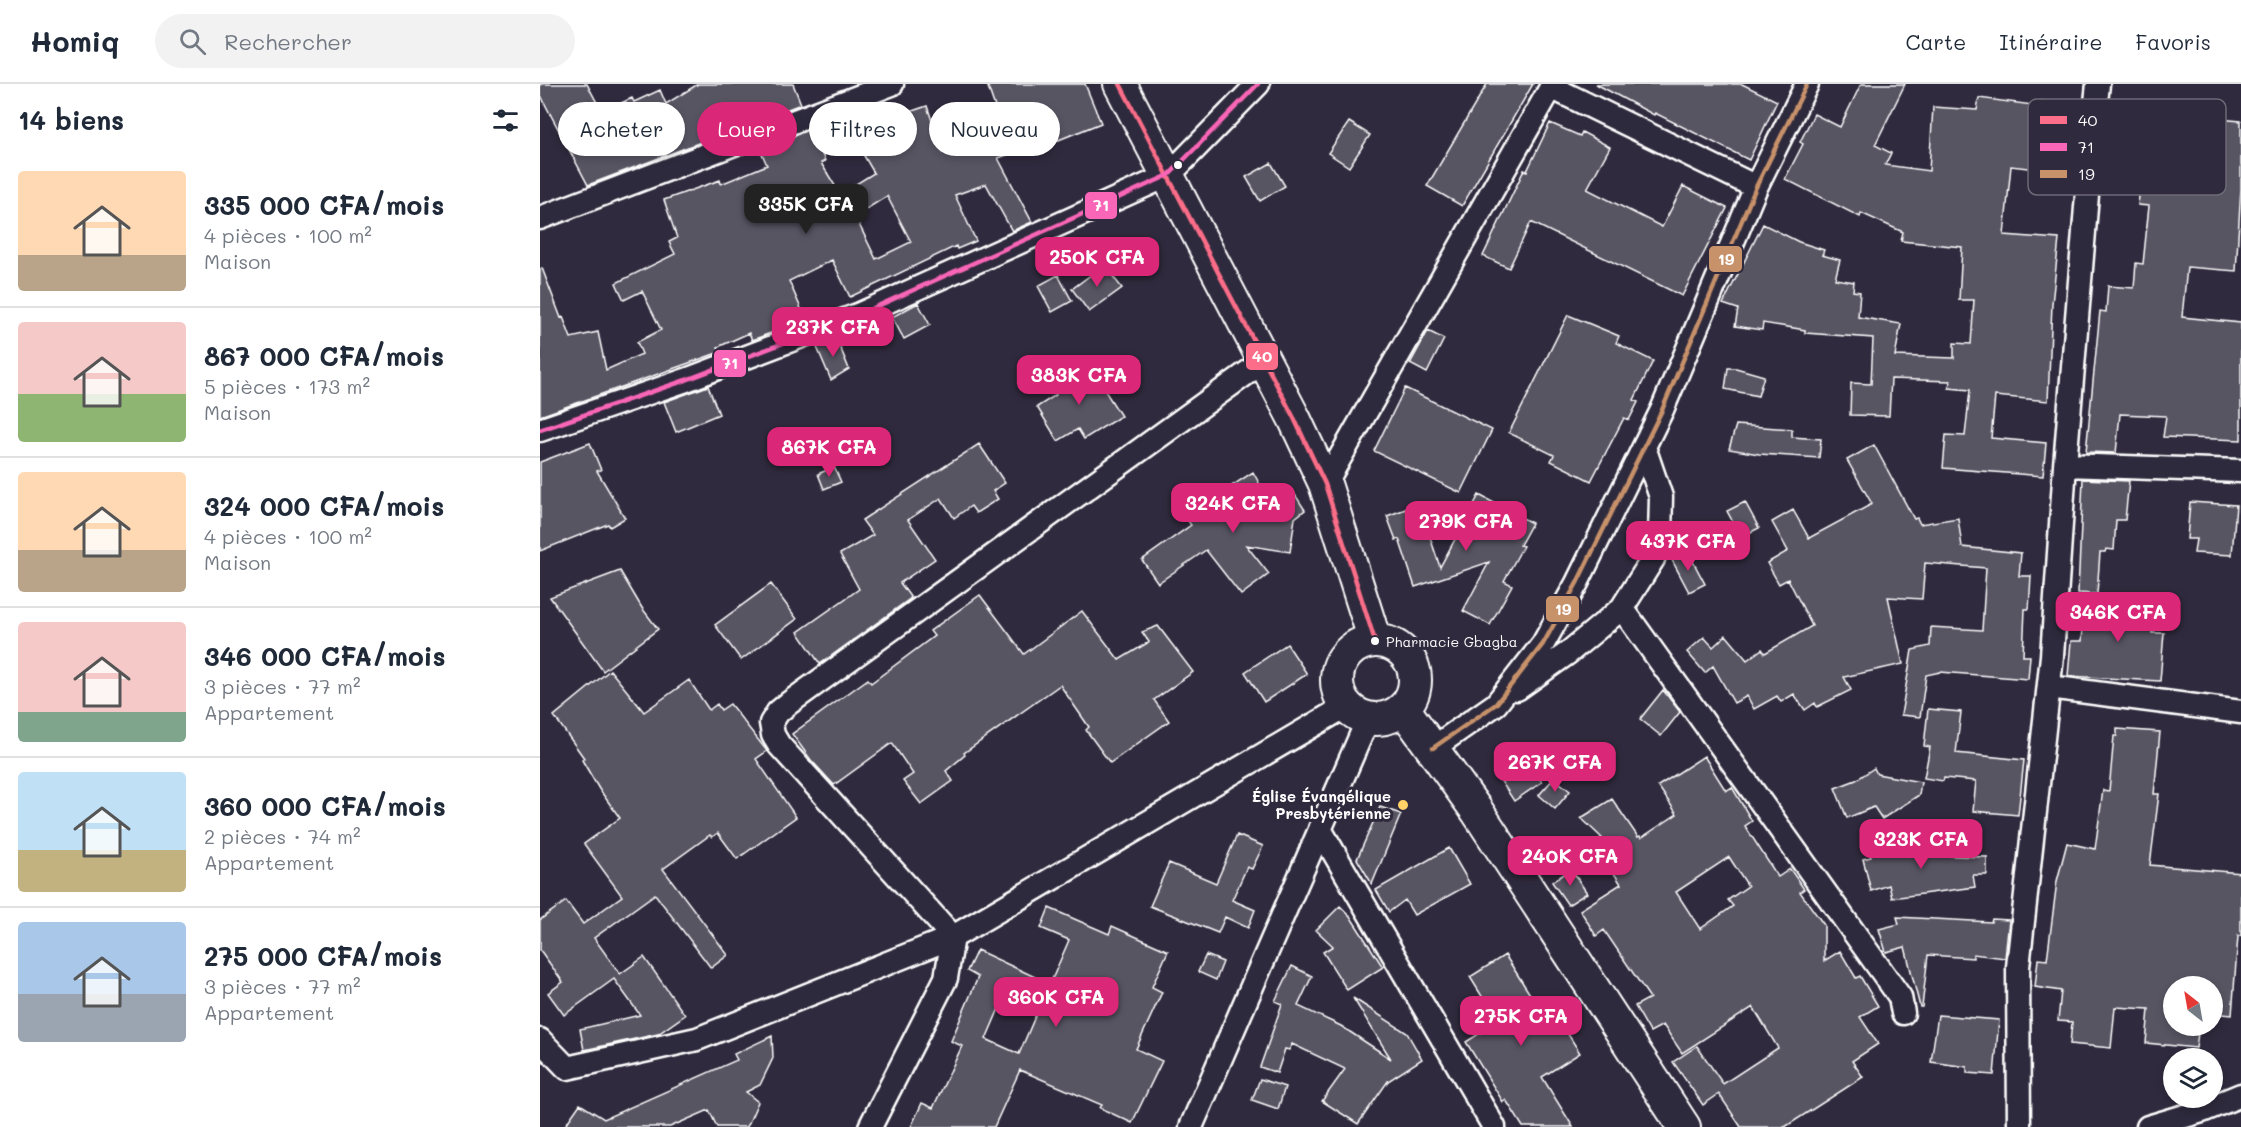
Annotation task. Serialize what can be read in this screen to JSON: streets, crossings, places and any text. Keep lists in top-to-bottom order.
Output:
{
  "places": ["Pharmacie Gbagba", "Église Évangélique Presbytérienne"],
  "lines": ["transit line 40", "transit line 71", "transit line 19"],
  "legend": ["40", "71", "19"],
  "north": "top left",
  "page": {
    "header": "Homiq",
    "search": "Rechercher",
    "nav": ["Carte", "Itinéraire", "Favoris"],
    "heading": "14 biens",
    "chip": [
      "Acheter",
      "Louer",
      "Filtres",
      "Nouveau"
    ],
    "list": [
      {
        "name": "335 000 CFA/mois",
        "note": "4 pièces · 100 m² · Maison"
      },
      {
        "name": "867 000 CFA/mois",
        "note": "5 pièces · 173 m² · Maison"
      },
      {
        "name": "324 000 CFA/mois",
        "note": "4 pièces · 100 m² · Maison"
      },
      {
        "name": "346 000 CFA/mois",
        "note": "3 pièces · 77 m² · Appartement"
      },
      {
        "name": "360 000 CFA/mois",
        "note": "2 pièces · 74 m² · Appartement"
      },
      {
        "name": "275 000 CFA/mois",
        "note": "3 pièces · 77 m² · Appartement"
      }
    ],
    "price": [
      "335K CFA",
      "250K CFA",
      "237K CFA",
      "383K CFA",
      "867K CFA",
      "324K CFA",
      "279K CFA",
      "437K CFA",
      "346K CFA",
      "267K CFA",
      "323K CFA",
      "240K CFA",
      "360K CFA",
      "275K CFA"
    ]
  }
}
